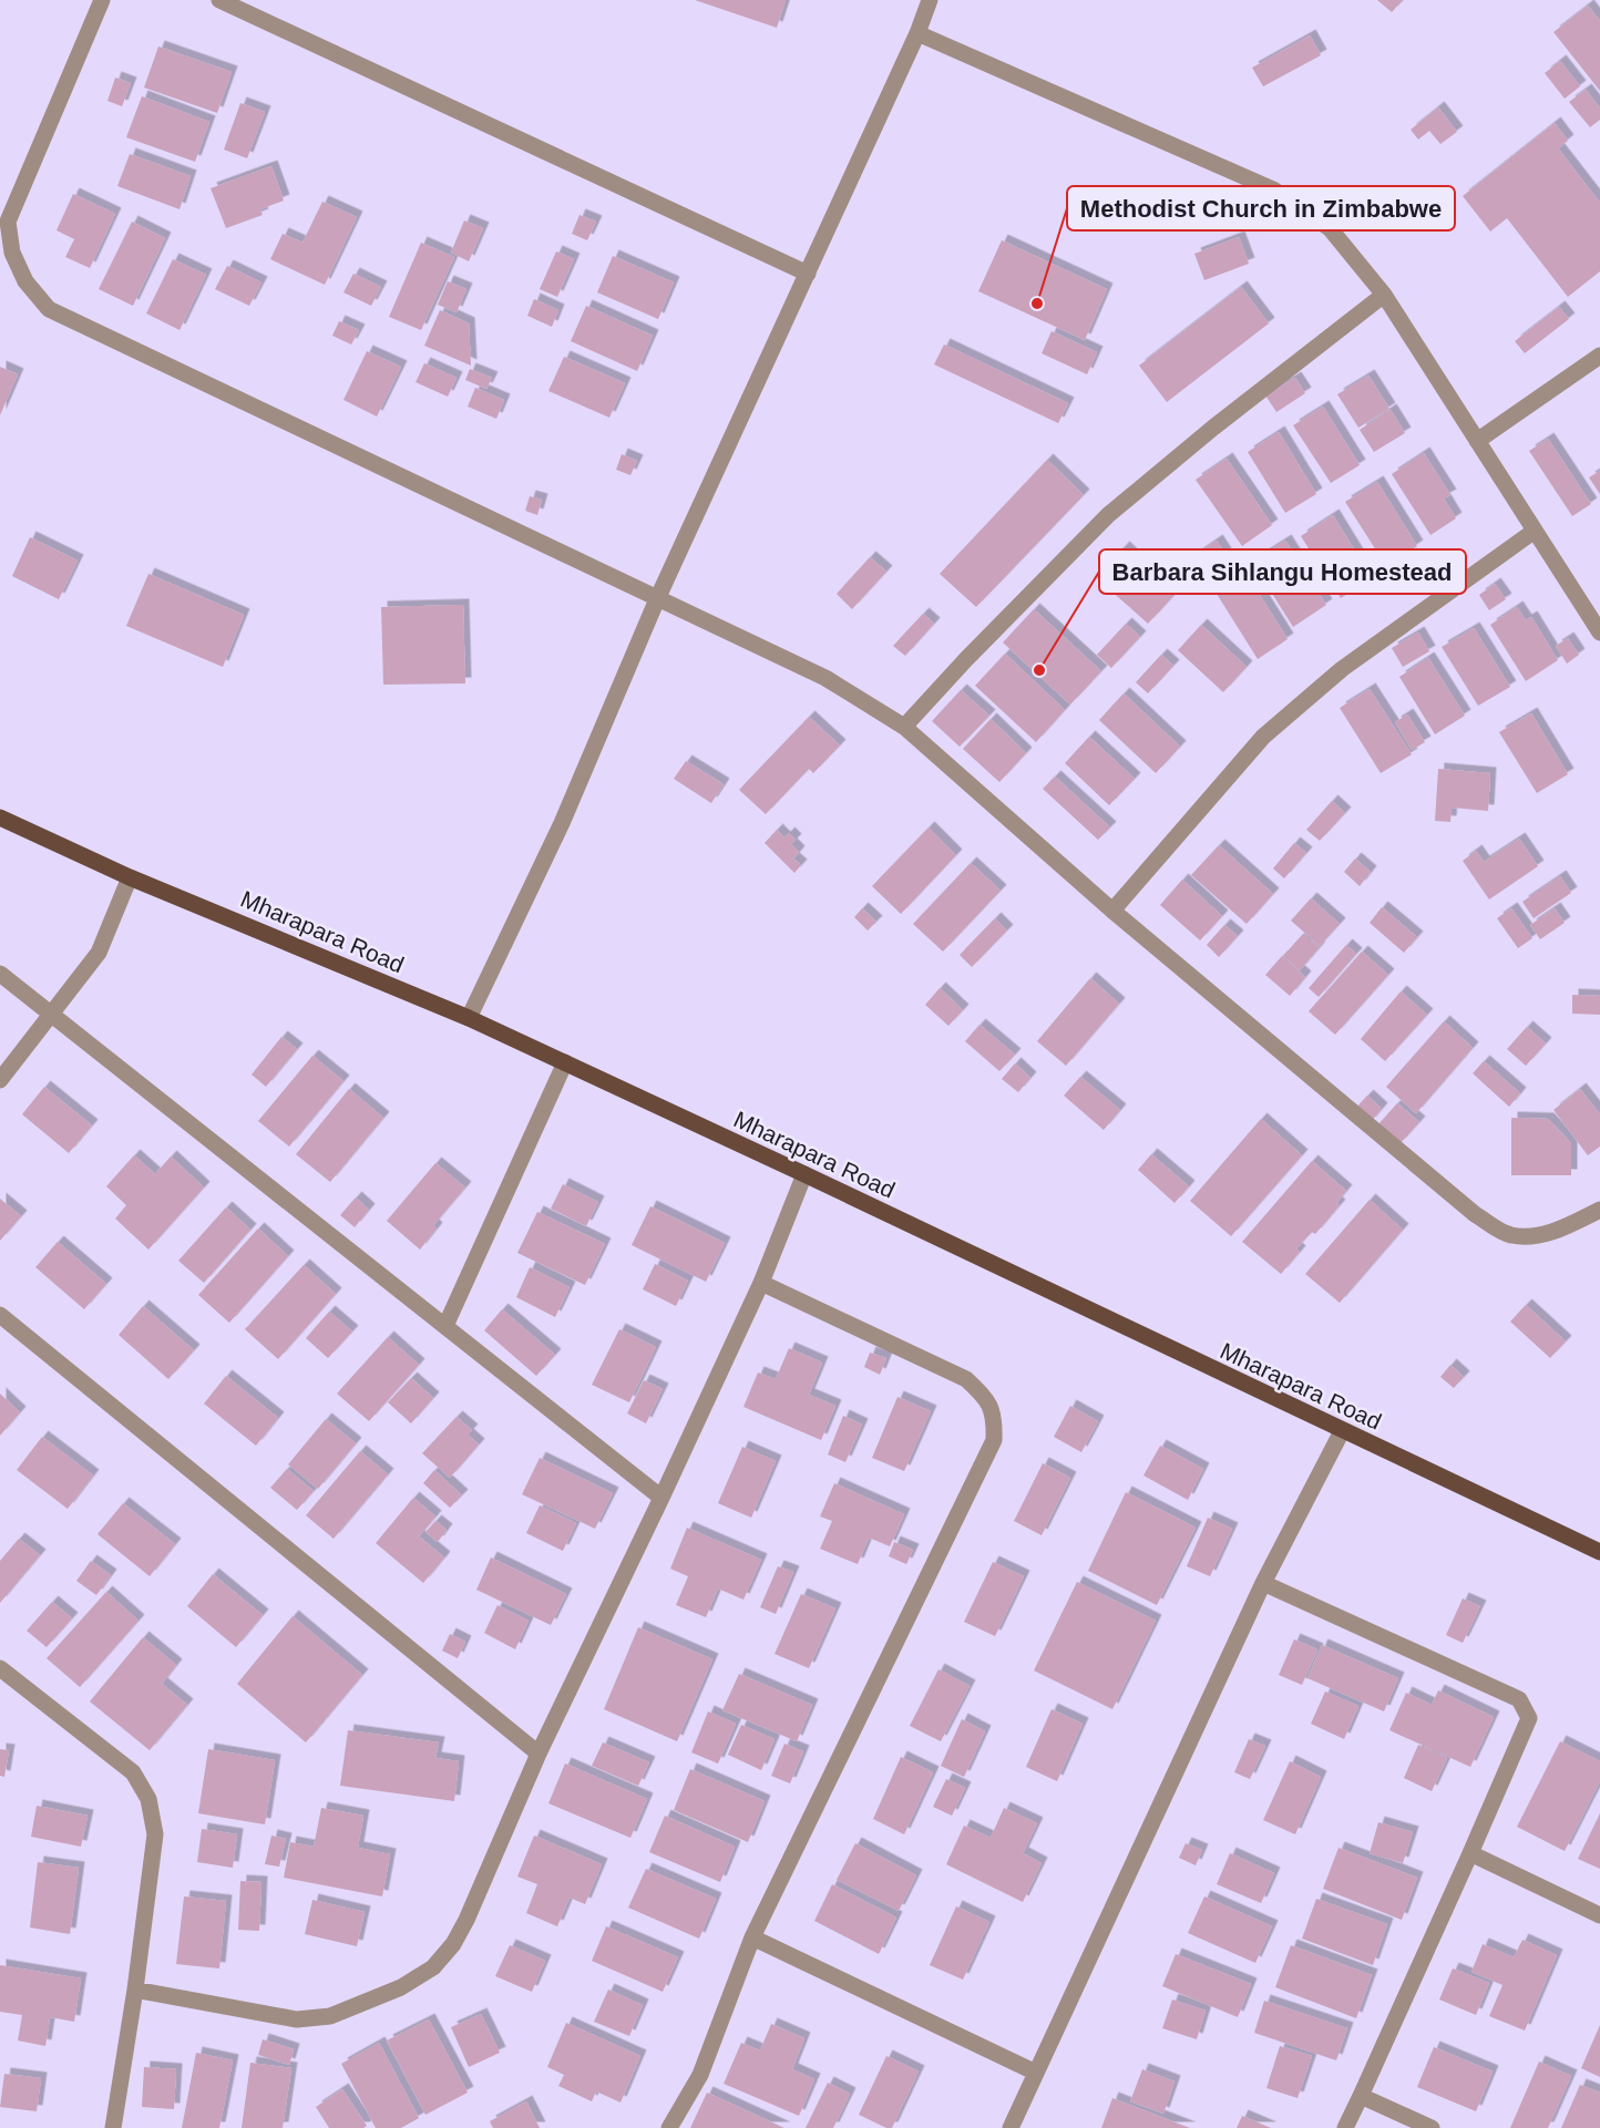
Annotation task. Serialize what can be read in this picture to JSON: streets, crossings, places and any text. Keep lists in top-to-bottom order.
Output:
{
  "streets": {
    "main road": ["Mharapara Road"]
  },
  "places": ["Methodist Church in Zimbabwe", "Barbara Sihlangu Homestead"]
}
